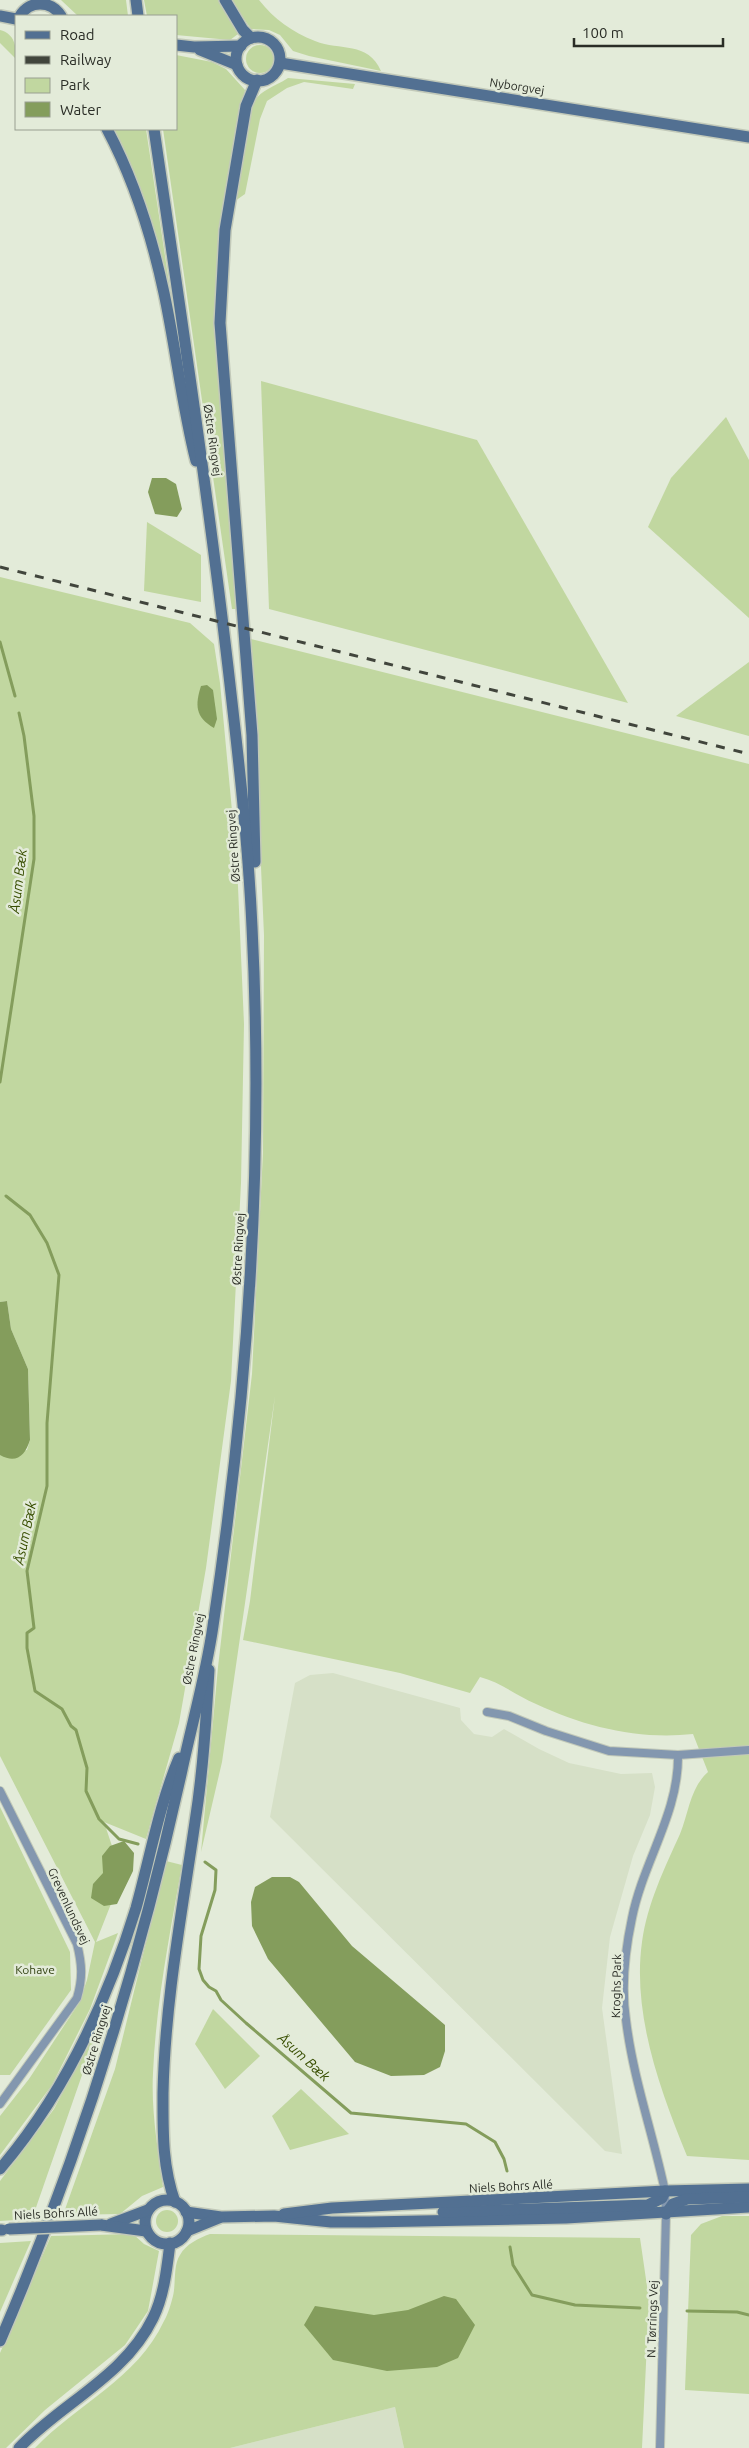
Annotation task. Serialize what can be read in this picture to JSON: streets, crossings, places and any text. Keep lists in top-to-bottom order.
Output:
{
  "streets": {
    "main road": ["Nyborgvej", "Østre Ringvej", "Niels Bohrs Allé"],
    "street": ["Grevenlundsvej", "Kroghs Park", "N. Tørrings Vej"]
  },
  "crossings": [
    ["Kroghs Park", "Niels Bohrs Allé"],
    ["Kroghs Park", "N. Tørrings Vej"],
    ["Niels Bohrs Allé", "N. Tørrings Vej"]
  ],
  "water": ["Åsum Bæk"],
  "parks": ["Kohave"],
  "legend": [
    "Road",
    "Railway",
    "Park",
    "Water"
  ],
  "scale_bar": "100 m"
}
